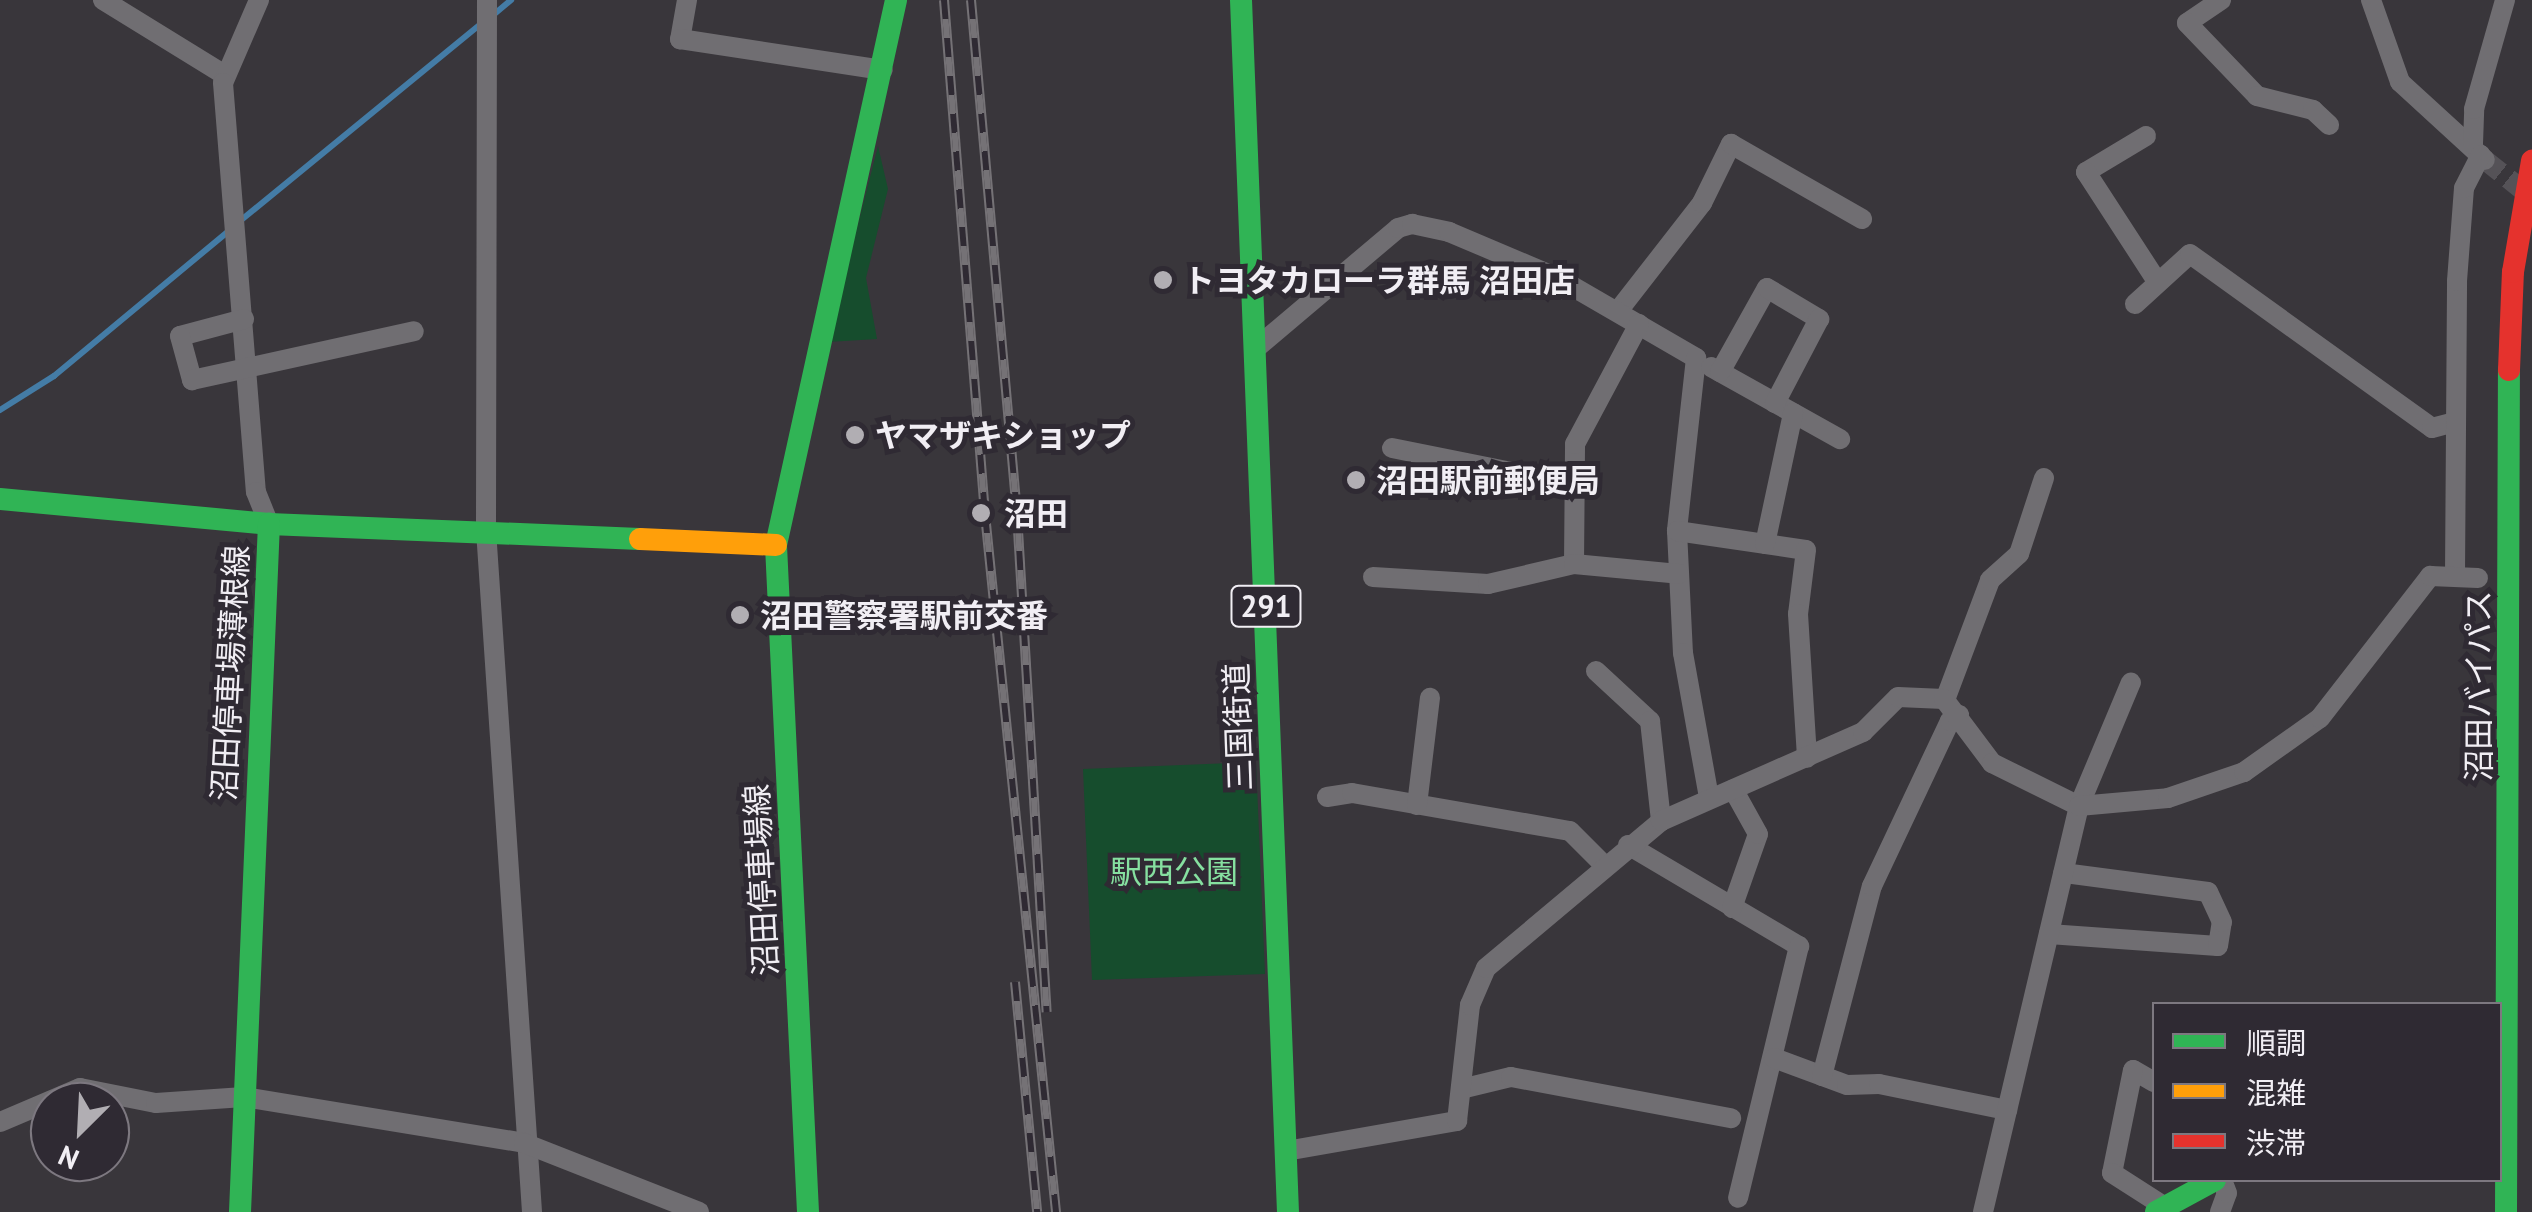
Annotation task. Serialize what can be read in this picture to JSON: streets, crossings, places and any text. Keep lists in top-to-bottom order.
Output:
{
  "streets": {
    "main road": [
      "291",
      "沼田停車場薄根線",
      "沼田バイパス",
      "三国街道",
      "沼田停車場線"
    ]
  },
  "crossings": [
    ["沼田停車場薄根線", "沼田停車場線"]
  ],
  "parks": ["駅西公園"],
  "places": [
    "トヨタカローラ群馬 沼田店",
    "ヤマザキショップ",
    "沼田駅前郵便局",
    "沼田",
    "沼田警察署駅前交番"
  ],
  "legend": ["順調", "混雑", "渋滞"],
  "north": "bottom left"
}
